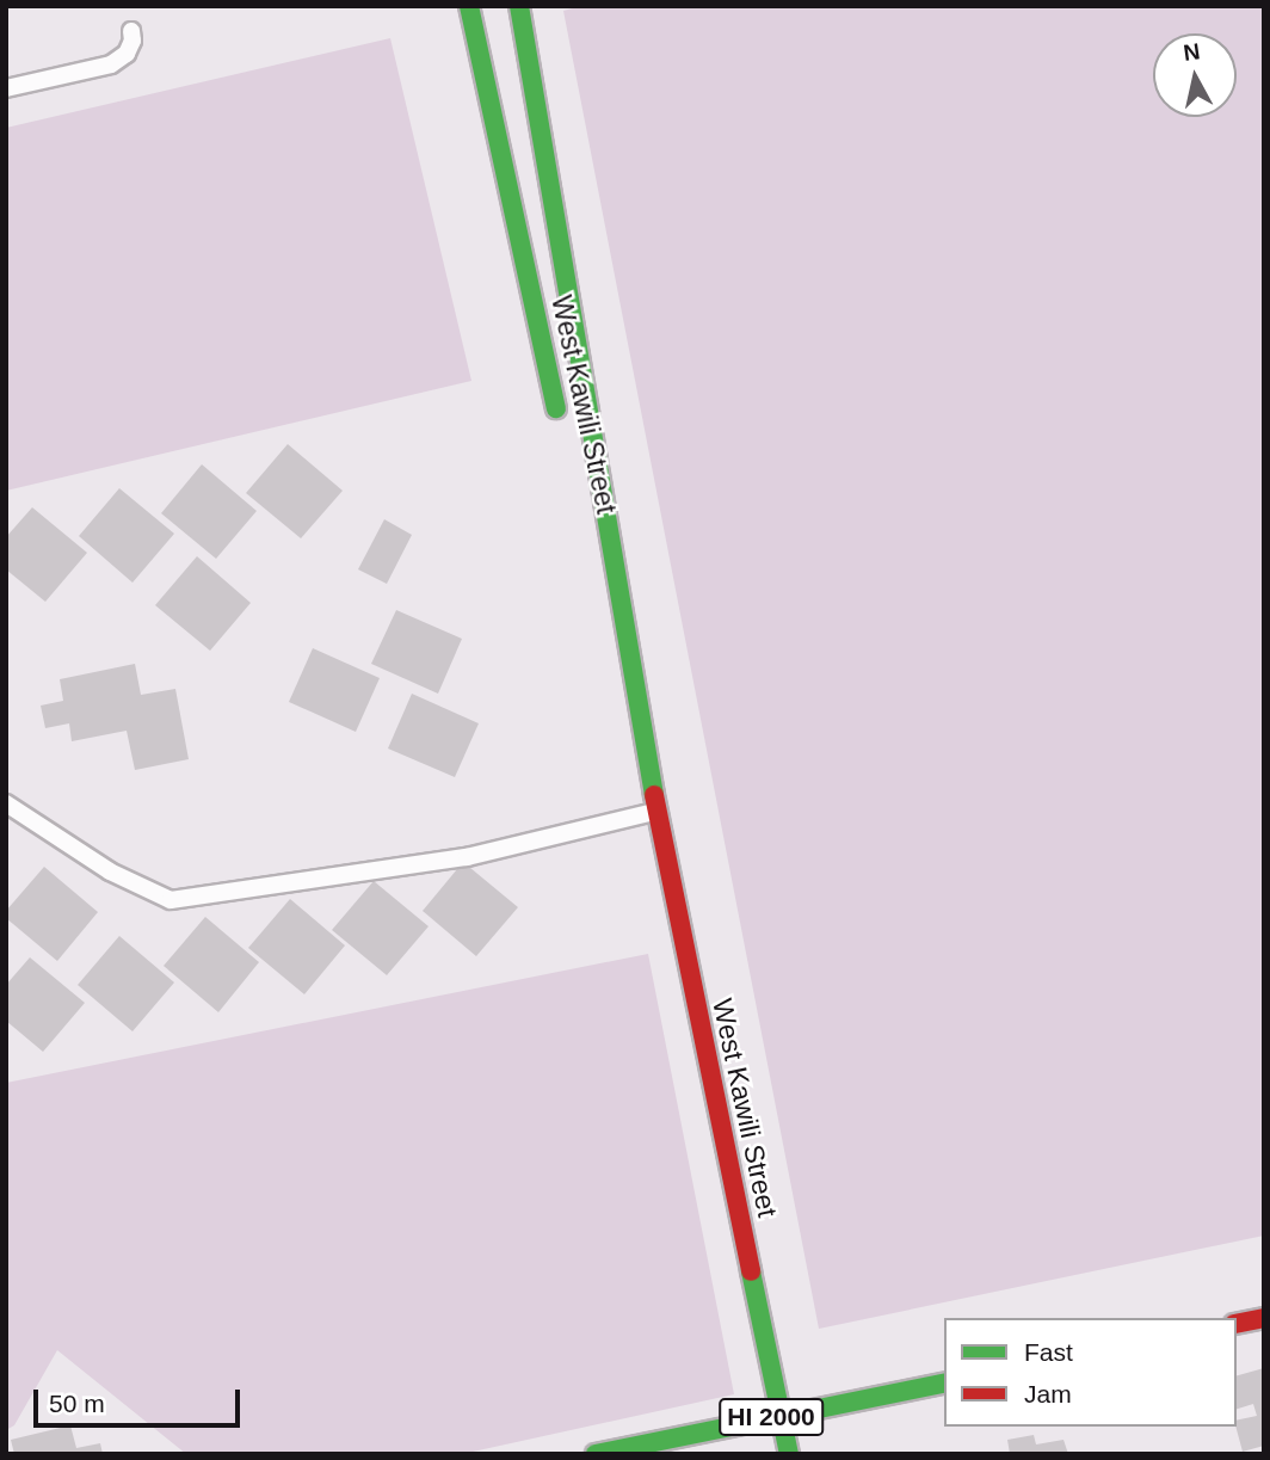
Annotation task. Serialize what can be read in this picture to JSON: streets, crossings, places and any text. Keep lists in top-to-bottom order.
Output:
{
  "streets": {
    "main road": ["West Kawili Street", "HI 2000"]
  },
  "crossings": [
    ["West Kawili Street", "HI 2000"]
  ],
  "legend": ["Fast", "Jam"],
  "scale_bar": "50 m",
  "north": "top"
}
